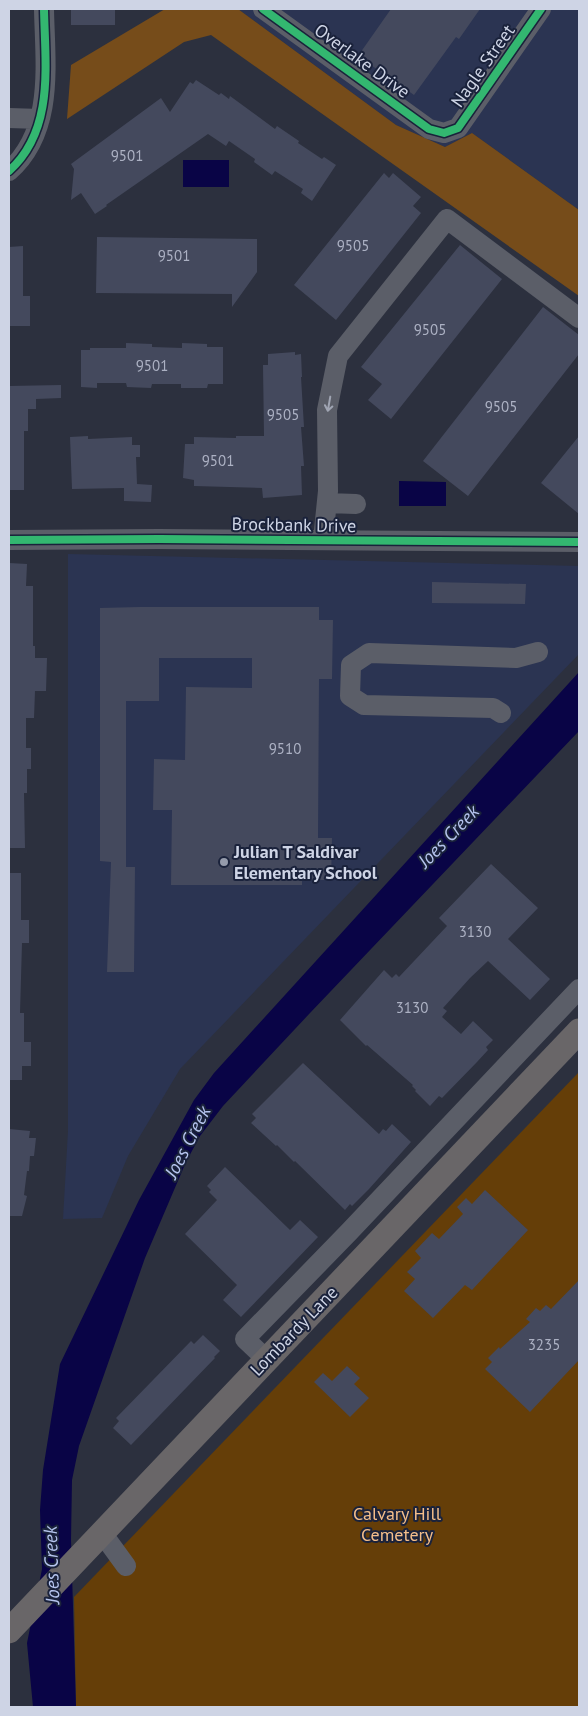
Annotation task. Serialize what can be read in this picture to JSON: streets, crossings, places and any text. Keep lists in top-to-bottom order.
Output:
{
  "streets": {
    "main road": ["Lombardy Lane"],
    "street": ["Overlake Drive", "Nagle Street", "Brockbank Drive"]
  },
  "crossings": [
    ["Overlake Drive", "Nagle Street"]
  ],
  "water": ["Joes Creek"],
  "parks": ["Calvary Hill Cemetery"],
  "places": ["Julian T Saldivar Elementary School"],
  "house_numbers": [
    "9501",
    "9505",
    "9501",
    "9505",
    "9501",
    "9505",
    "9505",
    "9501",
    "9510",
    "3130",
    "3130",
    "3235"
  ]
}
